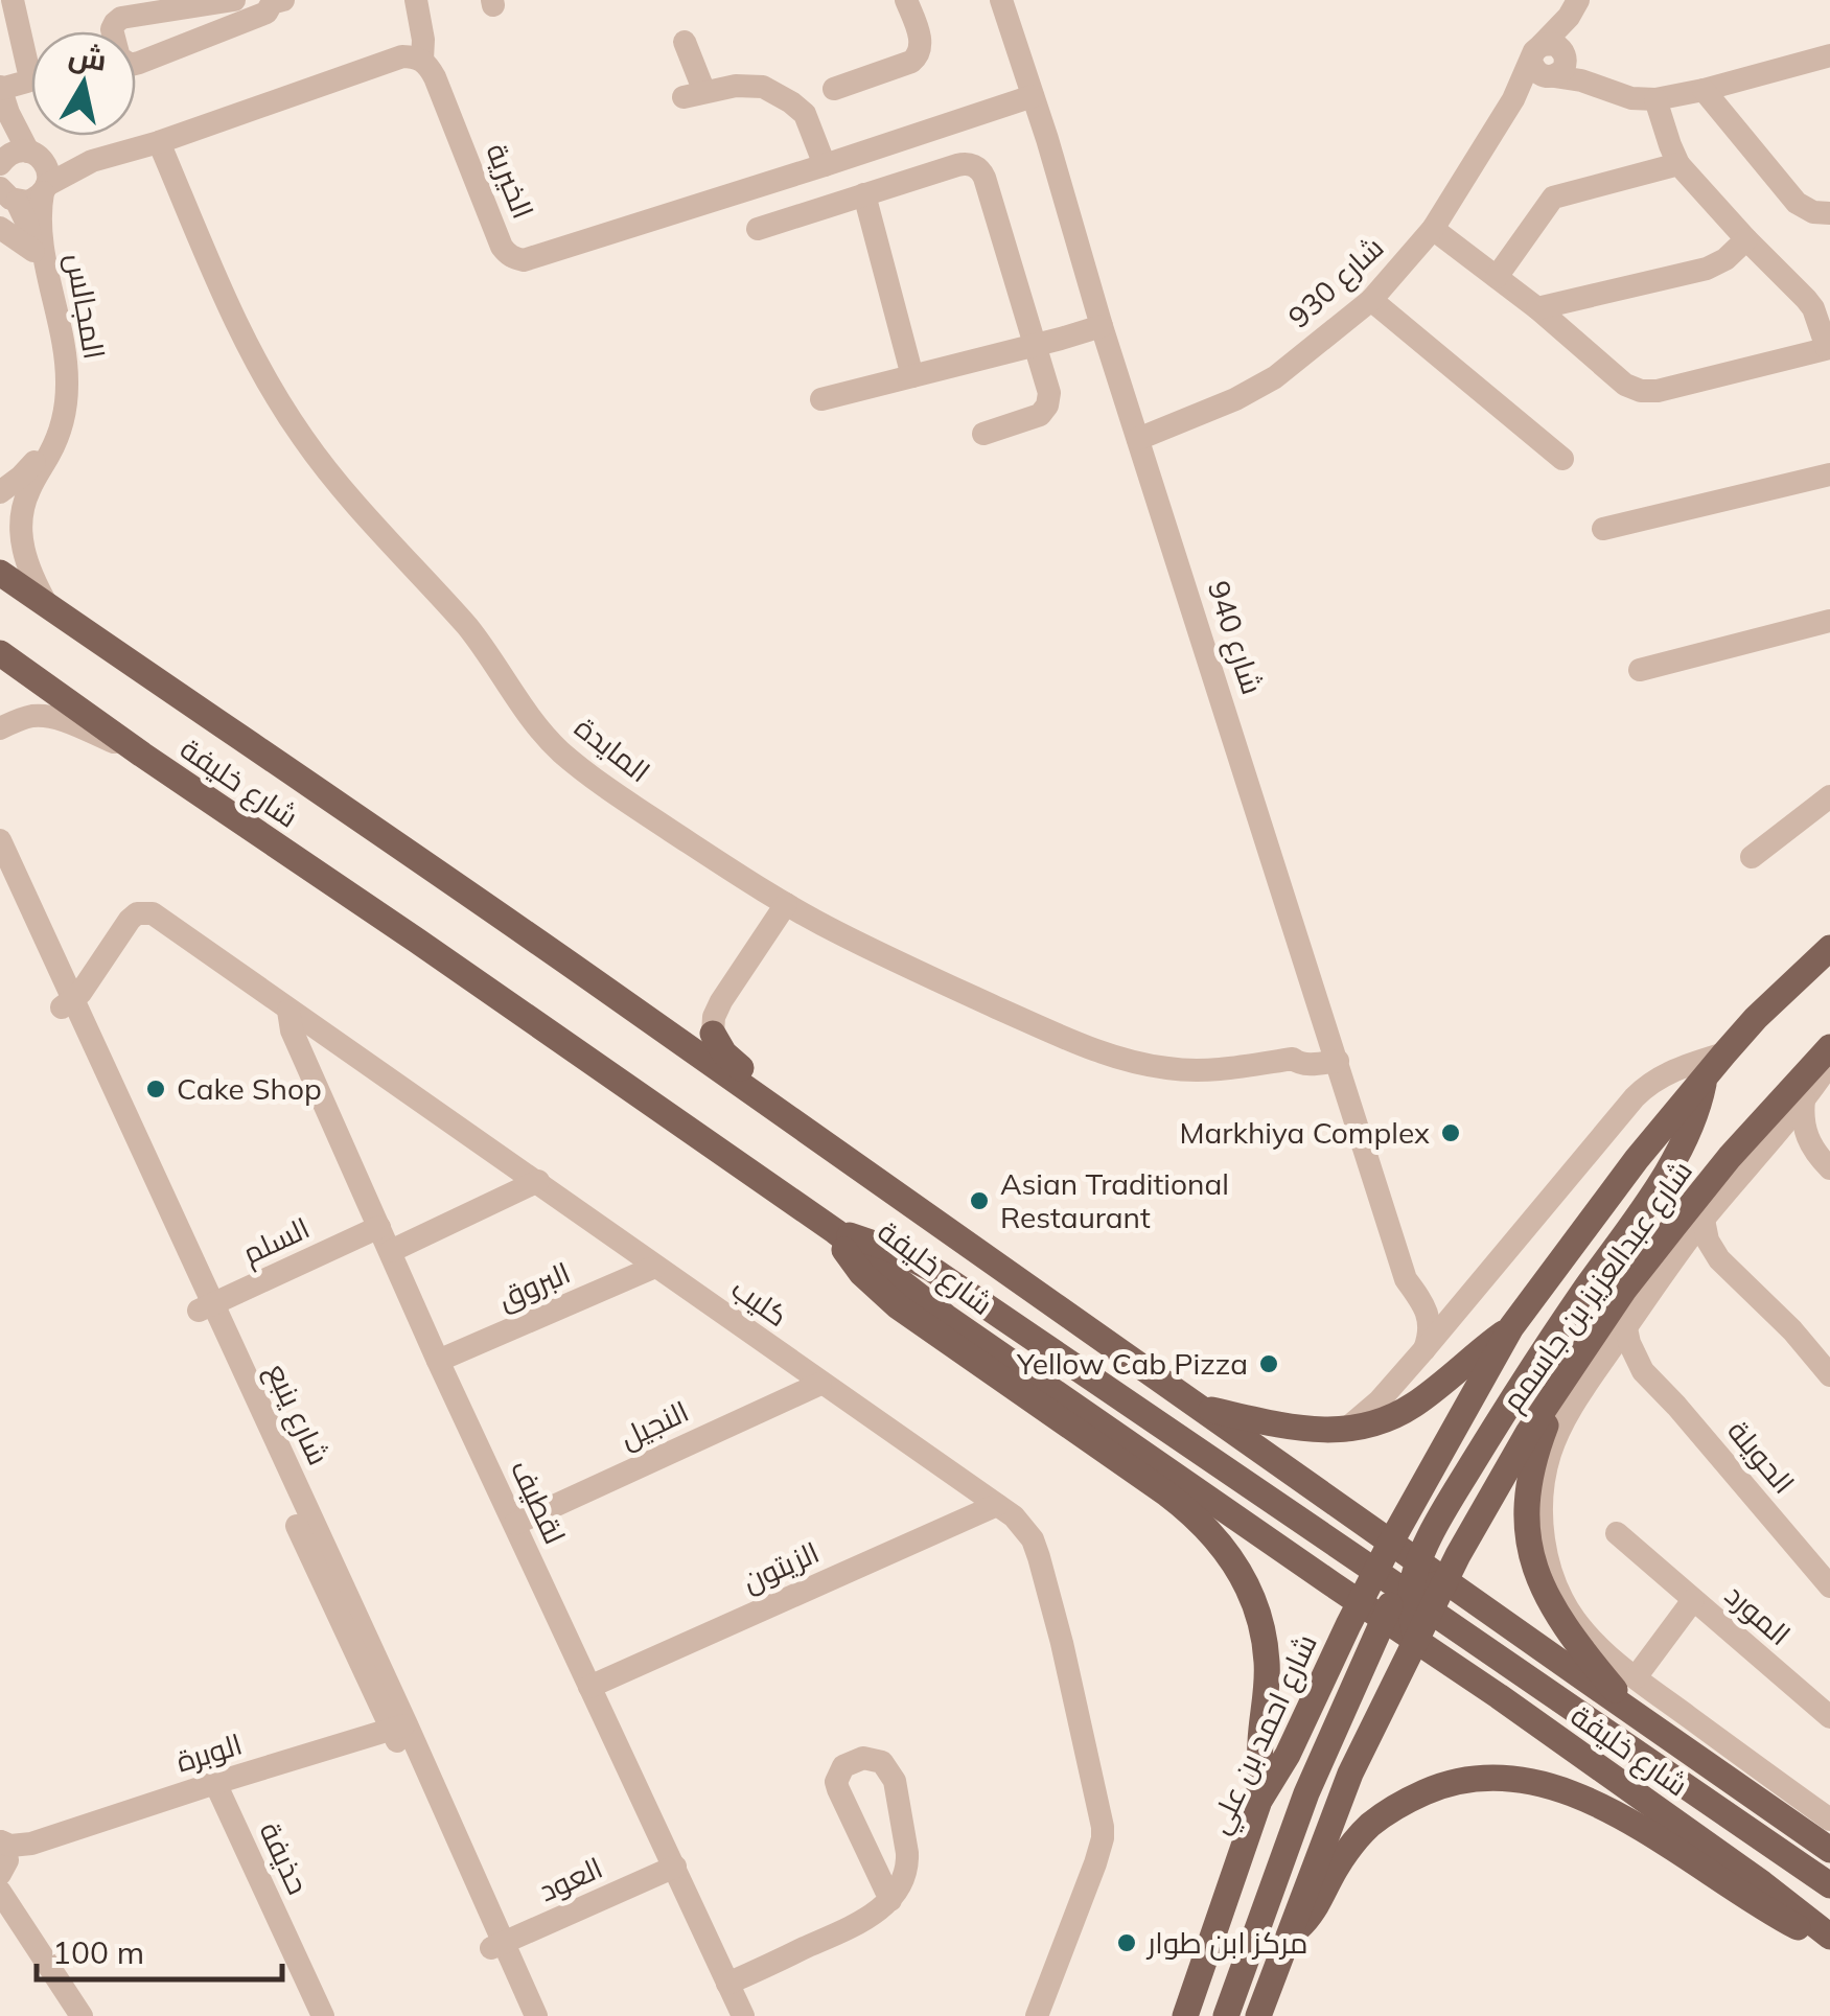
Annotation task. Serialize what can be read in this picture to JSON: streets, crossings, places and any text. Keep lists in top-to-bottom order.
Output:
{
  "streets": {
    "main road": ["شارع خليفة", "شارع عبدالعزيز بن جاسمم", "شارع احمد بن علي"],
    "street": [
      "الخيرية",
      "شارع 930",
      "المجالس",
      "شارع 940",
      "المايدة",
      "السلم",
      "البروق",
      "كليب",
      "شارع ينبع",
      "النجيل",
      "الحويلة",
      "لقطيف",
      "الزيتون",
      "المورد",
      "الوبرة",
      "حذيفة",
      "العود"
    ]
  },
  "crossings": [
    ["الخيرية", "شارع 940"],
    ["شارع 930", "شارع 940"],
    ["المجالس", "شارع خليفة"],
    ["شارع 940", "المايدة"],
    ["شارع 940", "شارع عبدالعزيز بن جاسمم"],
    ["شارع خليفة", "شارع عبدالعزيز بن جاسمم"],
    ["شارع خليفة", "شارع احمد بن علي"],
    ["السلم", "شارع ينبع"],
    ["السلم", "لقطيف"],
    ["البروق", "كليب"],
    ["البروق", "لقطيف"],
    ["شارع عبدالعزيز بن جاسمم", "الحويلة"],
    ["شارع عبدالعزيز بن جاسمم", "المورد"],
    ["كليب", "شارع ينبع"],
    ["كليب", "النجيل"],
    ["كليب", "لقطيف"],
    ["كليب", "الزيتون"],
    ["شارع ينبع", "الوبرة"],
    ["شارع ينبع", "العود"],
    ["النجيل", "لقطيف"],
    ["لقطيف", "الزيتون"],
    ["لقطيف", "العود"],
    ["الوبرة", "حذيفة"]
  ],
  "places": [
    "Cake Shop",
    "Markhiya Complex",
    "Asian Traditional Restaurant",
    "Yellow Cab Pizza",
    "مركز ابن طوار"
  ],
  "scale_bar": "100 m",
  "north": "top"
}
